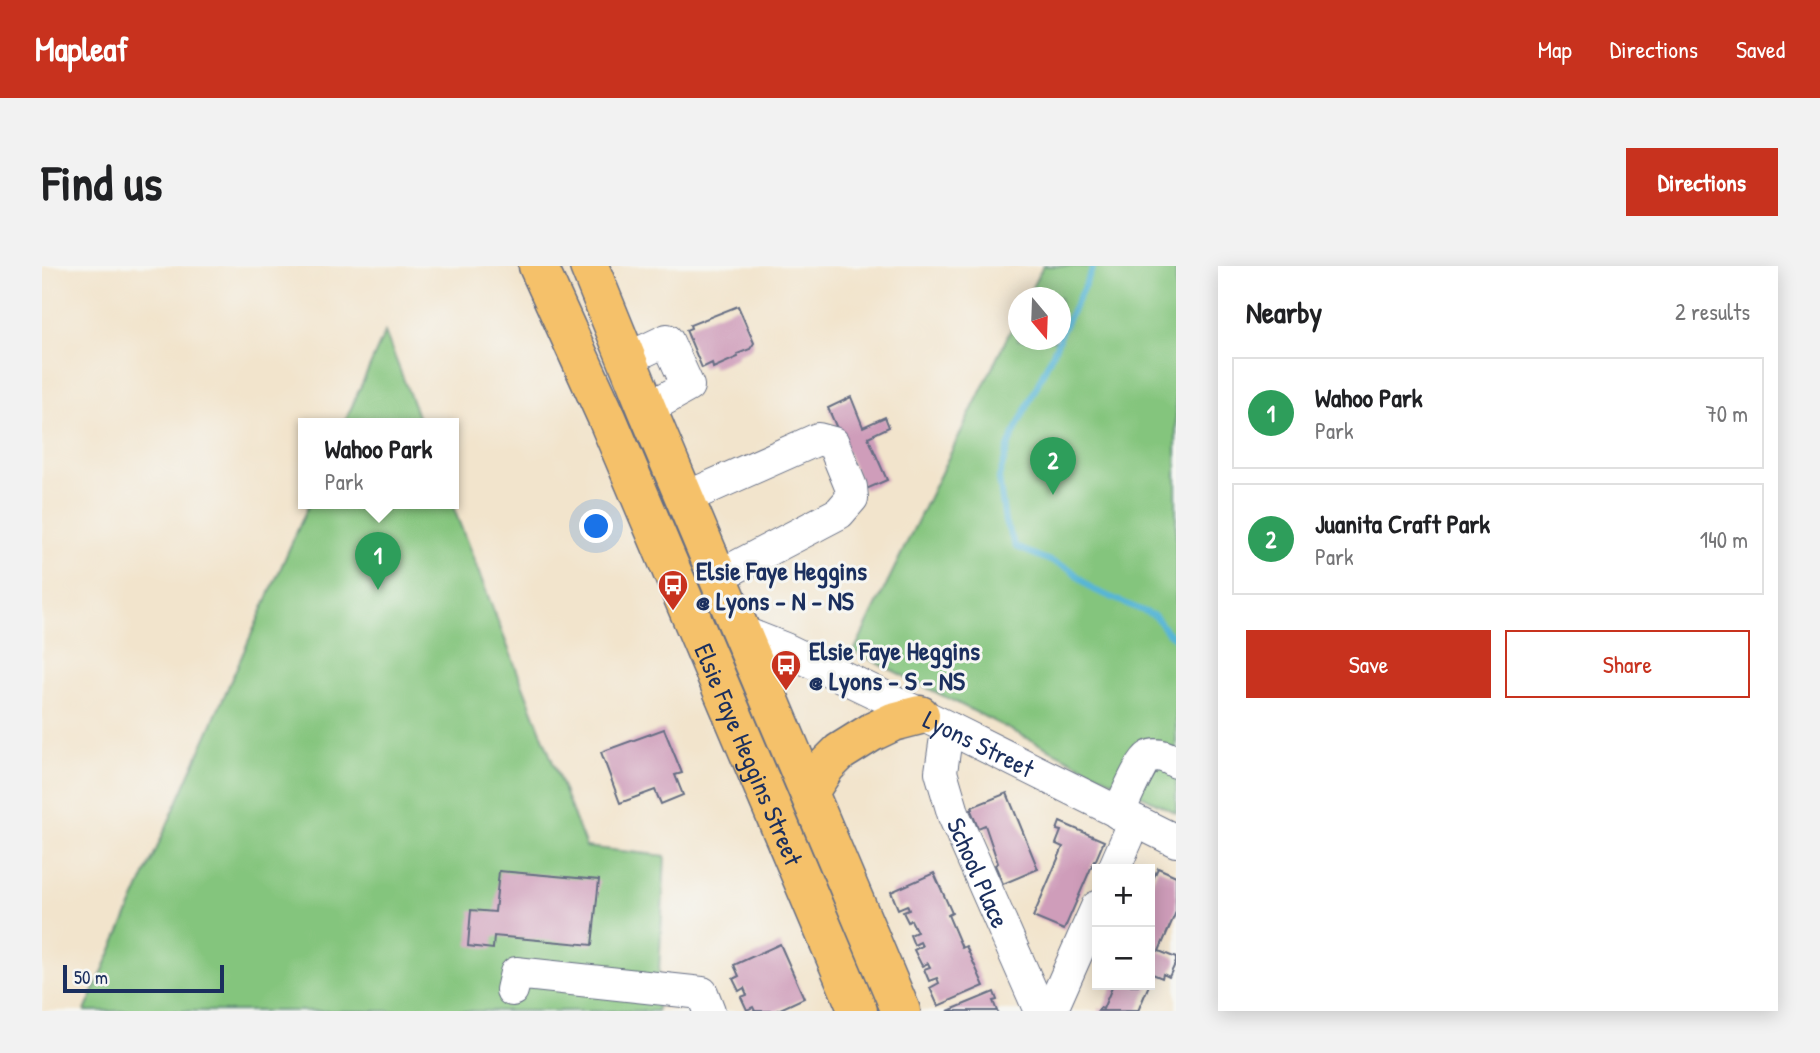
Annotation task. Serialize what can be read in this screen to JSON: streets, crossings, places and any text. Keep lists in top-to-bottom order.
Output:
{
  "streets": {
    "main road": ["Elsie Faye Heggins Street"],
    "street": ["Lyons Street", "School Place"]
  },
  "crossings": [
    ["Lyons Street", "Elsie Faye Heggins Street"],
    ["Lyons Street", "School Place"]
  ],
  "places": {
    "bus stop": ["Elsie Faye Heggins @ Lyons - N - NS", "Elsie Faye Heggins @ Lyons - S - NS"]
  },
  "scale_bar": "50 m",
  "north": "bottom",
  "page": {
    "header": "Mapleaf",
    "nav": ["Map", "Directions", "Saved"],
    "buttons": [
      "Directions",
      ["Save", "Share"]
    ],
    "title": "Find us",
    "heading": ["Nearby", "2 results"],
    "list": [
      {
        "mark": "1",
        "name": "Wahoo Park",
        "note": "Park",
        "value": "70 m"
      },
      {
        "mark": "2",
        "name": "Juanita Craft Park",
        "note": "Park",
        "value": "140 m"
      }
    ],
    "popup": ["Wahoo Park", "Park"],
    "pins": ["2", "1"],
    "map_buttons": ["+", "−"],
    "scale": "50 m"
  }
}
